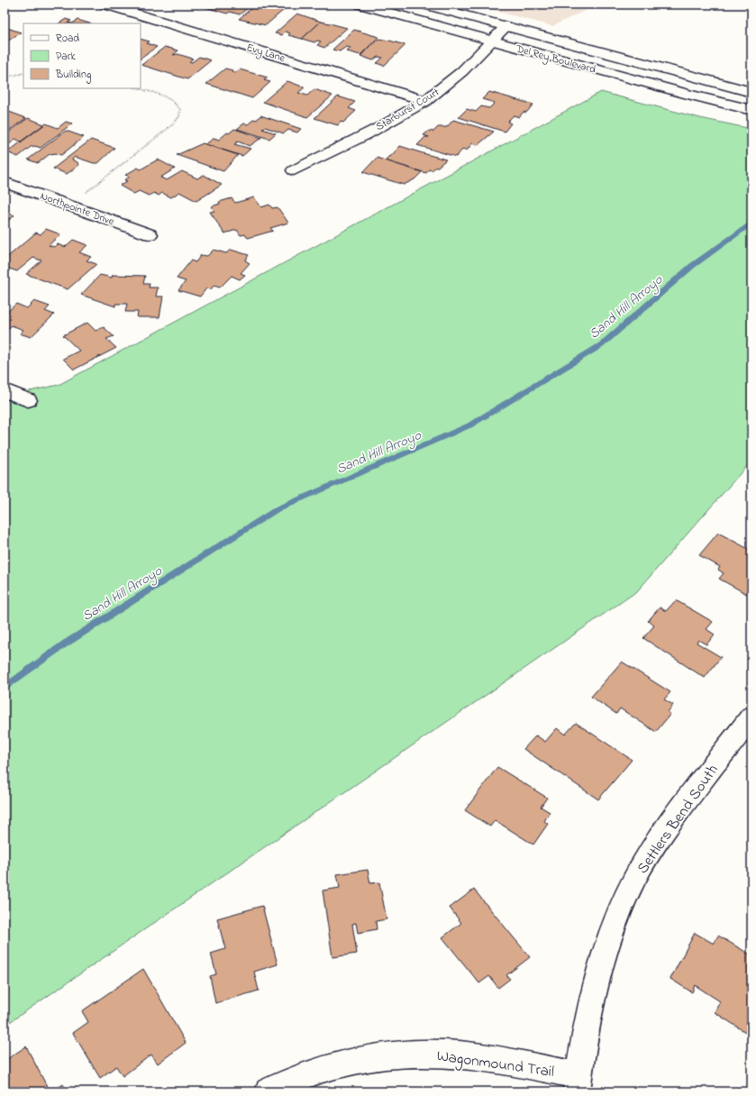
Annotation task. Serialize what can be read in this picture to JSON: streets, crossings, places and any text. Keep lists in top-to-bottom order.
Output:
{
  "streets": {
    "street": [
      "Evy Lane",
      "Del Rey Boulevard",
      "Starburst Court",
      "Northpointe Drive",
      "Settlers Bend South",
      "Wagonmound Trail"
    ]
  },
  "crossings": [
    ["Evy Lane", "Starburst Court"],
    ["Del Rey Boulevard", "Starburst Court"],
    ["Settlers Bend South", "Wagonmound Trail"]
  ],
  "water": ["Sand Hill Arroyo"],
  "legend": ["Road", "Park", "Building"]
}
